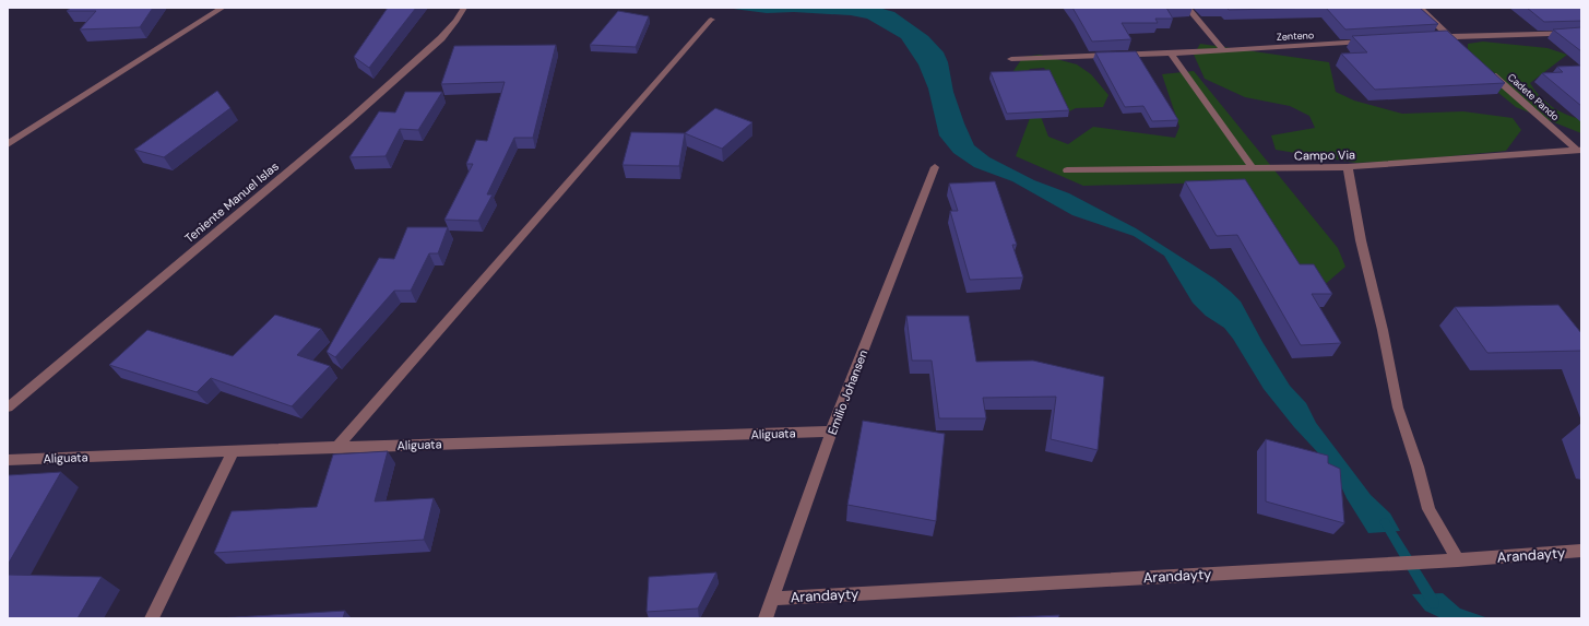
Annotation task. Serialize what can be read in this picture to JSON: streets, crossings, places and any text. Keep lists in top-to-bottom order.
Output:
{
  "streets": {
    "street": [
      "Zenteno",
      "Cadete Pando",
      "Campo Via",
      "Teniente Manuel Islas",
      "Emilio Johansen",
      "Aliguata",
      "Arandayty"
    ]
  },
  "crossings": [
    ["Cadete Pando", "Campo Via"],
    ["Emilio Johansen", "Aliguata"],
    ["Emilio Johansen", "Arandayty"]
  ]
}
